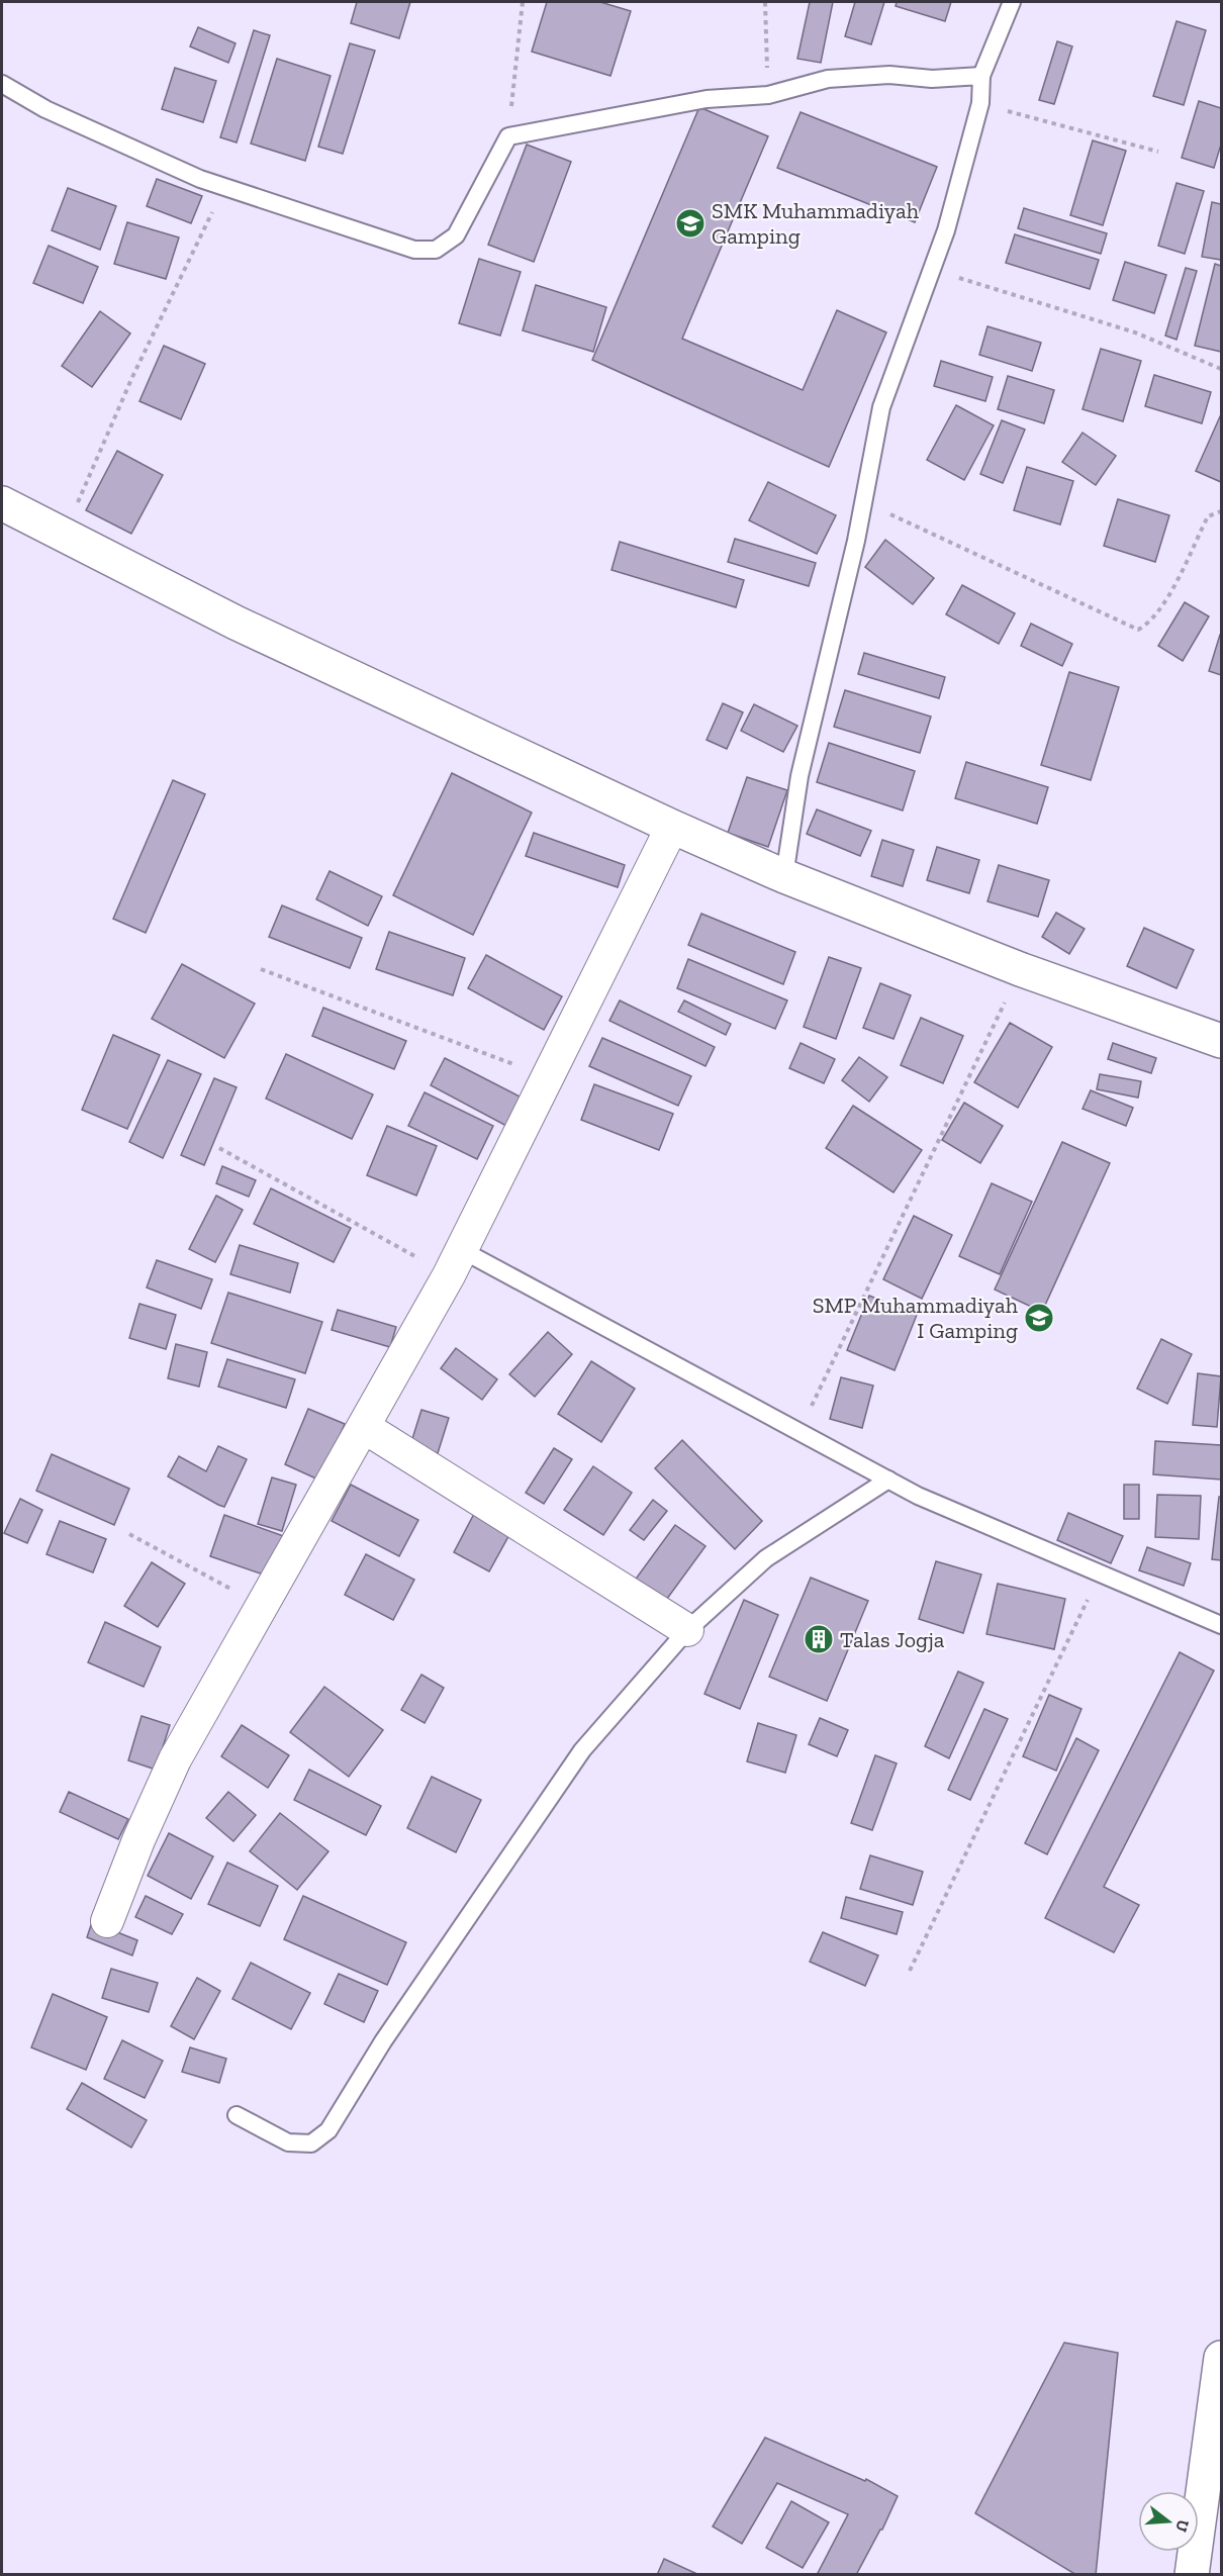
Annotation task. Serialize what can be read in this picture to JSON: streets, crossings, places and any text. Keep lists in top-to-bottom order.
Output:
{
  "places": {
    "school or university": ["SMK Muhammadiyah Gamping", "SMP Muhammadiyah I Gamping"],
    "building": ["Talas Jogja"]
  },
  "north": "right"
}
